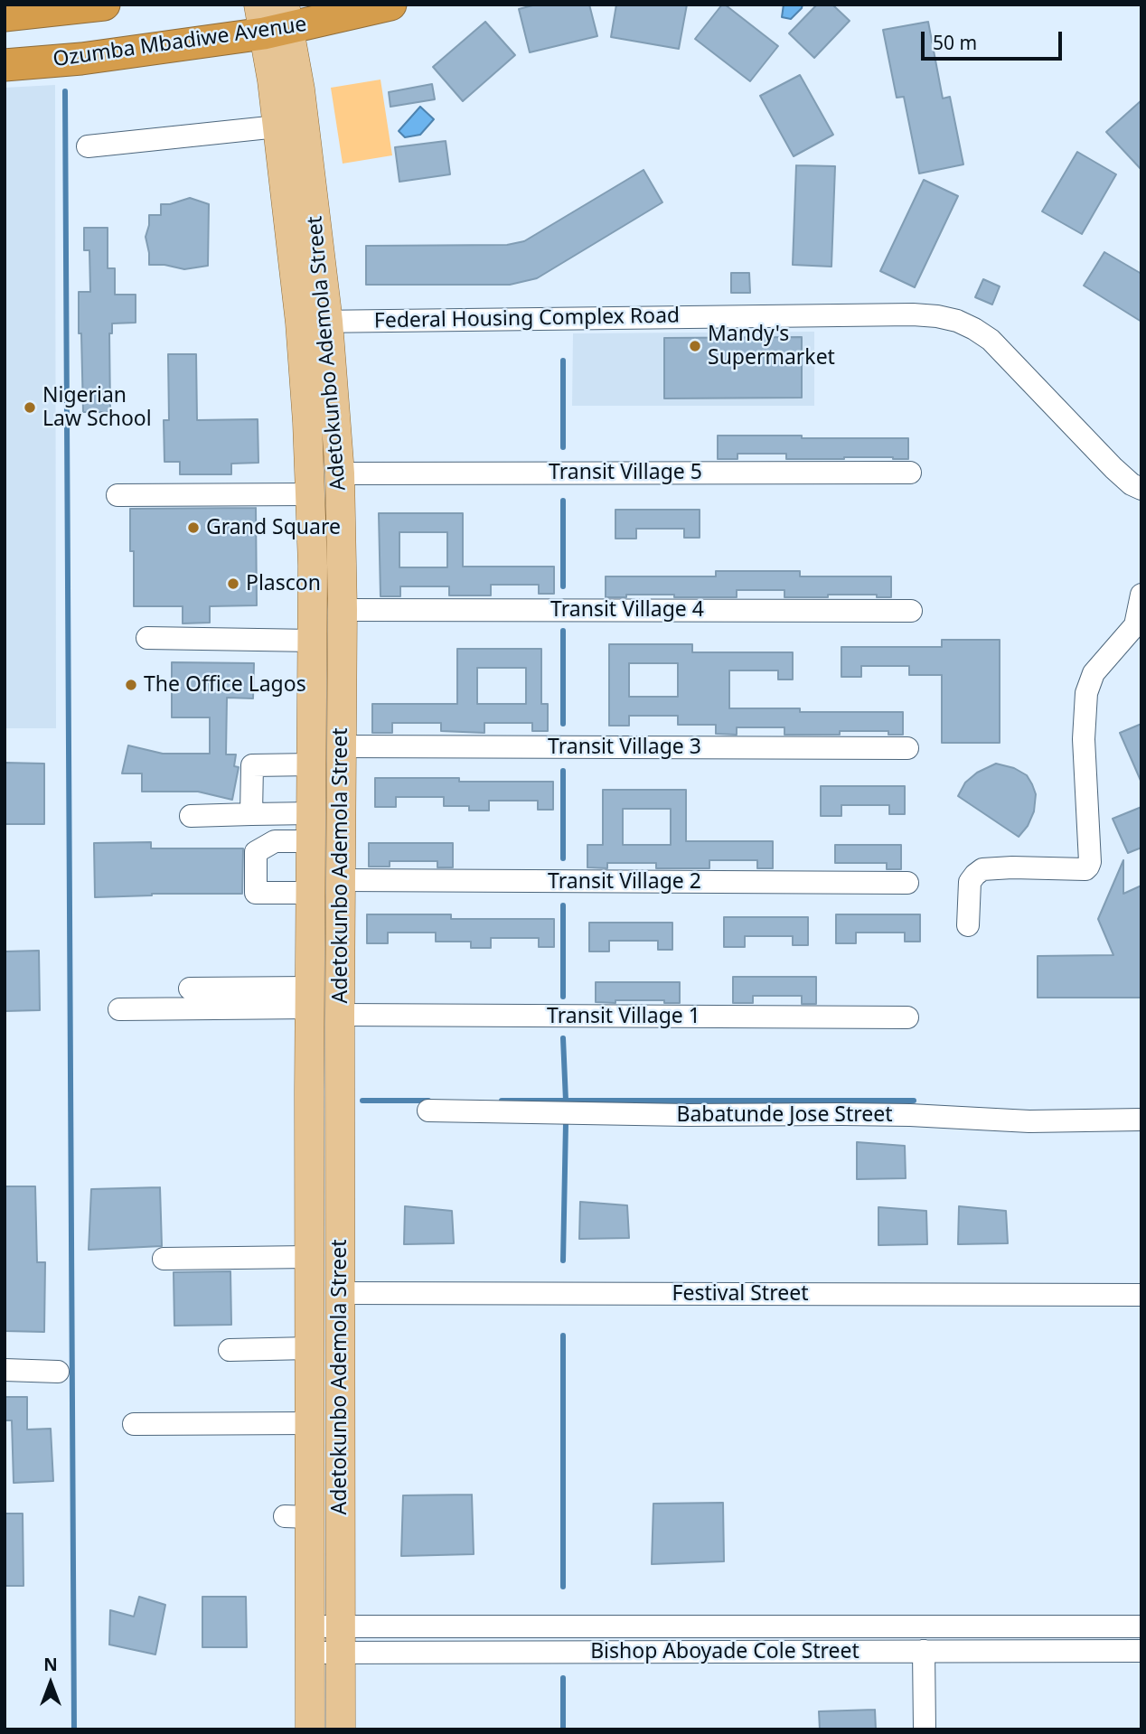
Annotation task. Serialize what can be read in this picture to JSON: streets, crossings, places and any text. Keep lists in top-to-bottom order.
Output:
{
  "streets": {
    "highway": ["Ozumba Mbadiwe Avenue"],
    "main road": ["Adetokunbo Ademola Street"],
    "street": [
      "Federal Housing Complex Road",
      "Transit Village 5",
      "Transit Village 4",
      "Transit Village 3",
      "Transit Village 2",
      "Transit Village 1",
      "Babatunde Jose Street",
      "Festival Street",
      "Bishop Aboyade Cole Street"
    ]
  },
  "crossings": [
    ["Ozumba Mbadiwe Avenue", "Adetokunbo Ademola Street"],
    ["Federal Housing Complex Road", "Adetokunbo Ademola Street"],
    ["Adetokunbo Ademola Street", "Transit Village 5"],
    ["Adetokunbo Ademola Street", "Transit Village 4"],
    ["Adetokunbo Ademola Street", "Transit Village 3"],
    ["Adetokunbo Ademola Street", "Transit Village 2"],
    ["Adetokunbo Ademola Street", "Transit Village 1"],
    ["Adetokunbo Ademola Street", "Festival Street"],
    ["Adetokunbo Ademola Street", "Bishop Aboyade Cole Street"]
  ],
  "places": [
    "Mandy's Supermarket",
    "Nigerian Law School",
    "Grand Square",
    "Plascon",
    "The Office Lagos"
  ],
  "scale_bar": "50 m",
  "north": "top"
}
